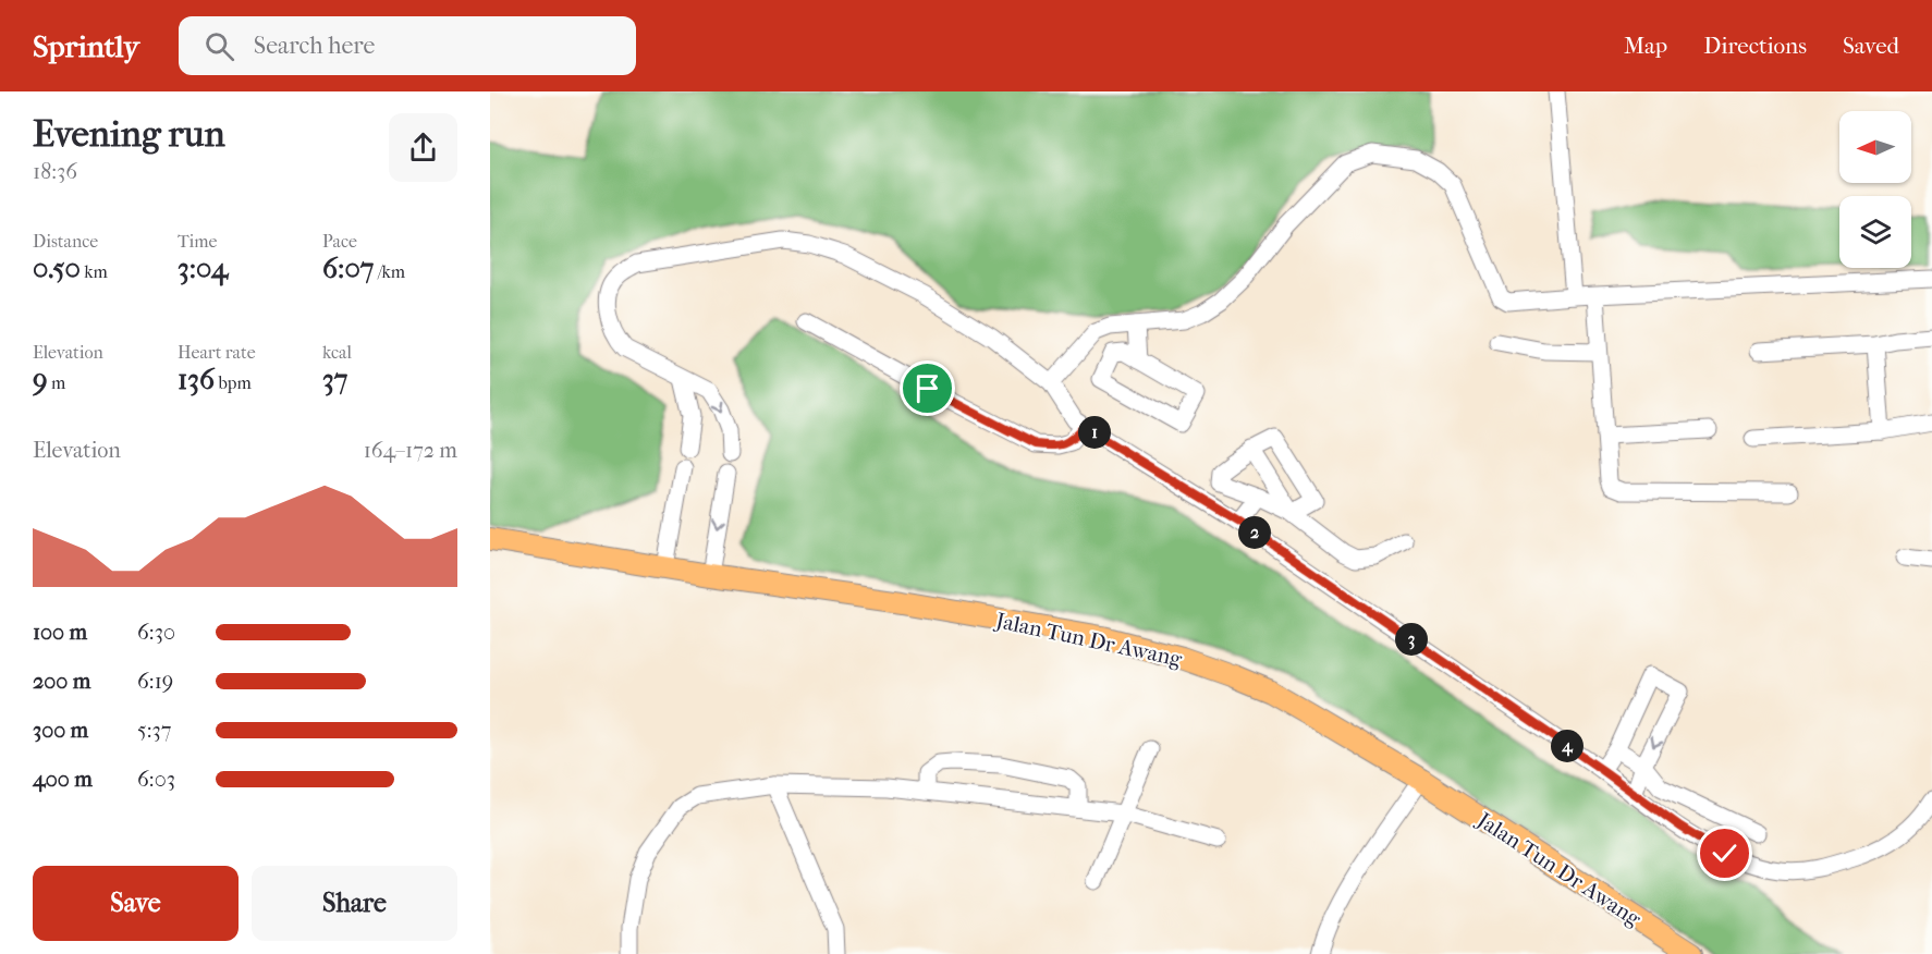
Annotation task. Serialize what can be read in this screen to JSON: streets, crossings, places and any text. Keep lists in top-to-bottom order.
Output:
{
  "streets": {
    "main road": ["Jalan Tun Dr Awang"]
  },
  "north": "left",
  "page": {
    "header": "Sprintly",
    "search": "Search here",
    "nav": ["Map", "Directions", "Saved"],
    "heading": ["Evening run", "18:36"],
    "stats": [
      ["Distance", "0.50 km"],
      ["Time", "3:04"],
      ["Pace", "6:07 /km"],
      ["Elevation", "9 m"],
      ["Heart rate", "136 bpm"],
      ["kcal", "37"]
    ],
    "pins": [
      "1",
      "2",
      "3",
      "4"
    ],
    "chart": ["Elevation", "164–172 m"],
    "list": [
      {
        "name": "100 m",
        "note": "6:30"
      },
      {
        "name": "200 m",
        "note": "6:19"
      },
      {
        "name": "300 m",
        "note": "5:37"
      },
      {
        "name": "400 m",
        "note": "6:03"
      }
    ],
    "buttons": ["Save", "Share"]
  }
}
